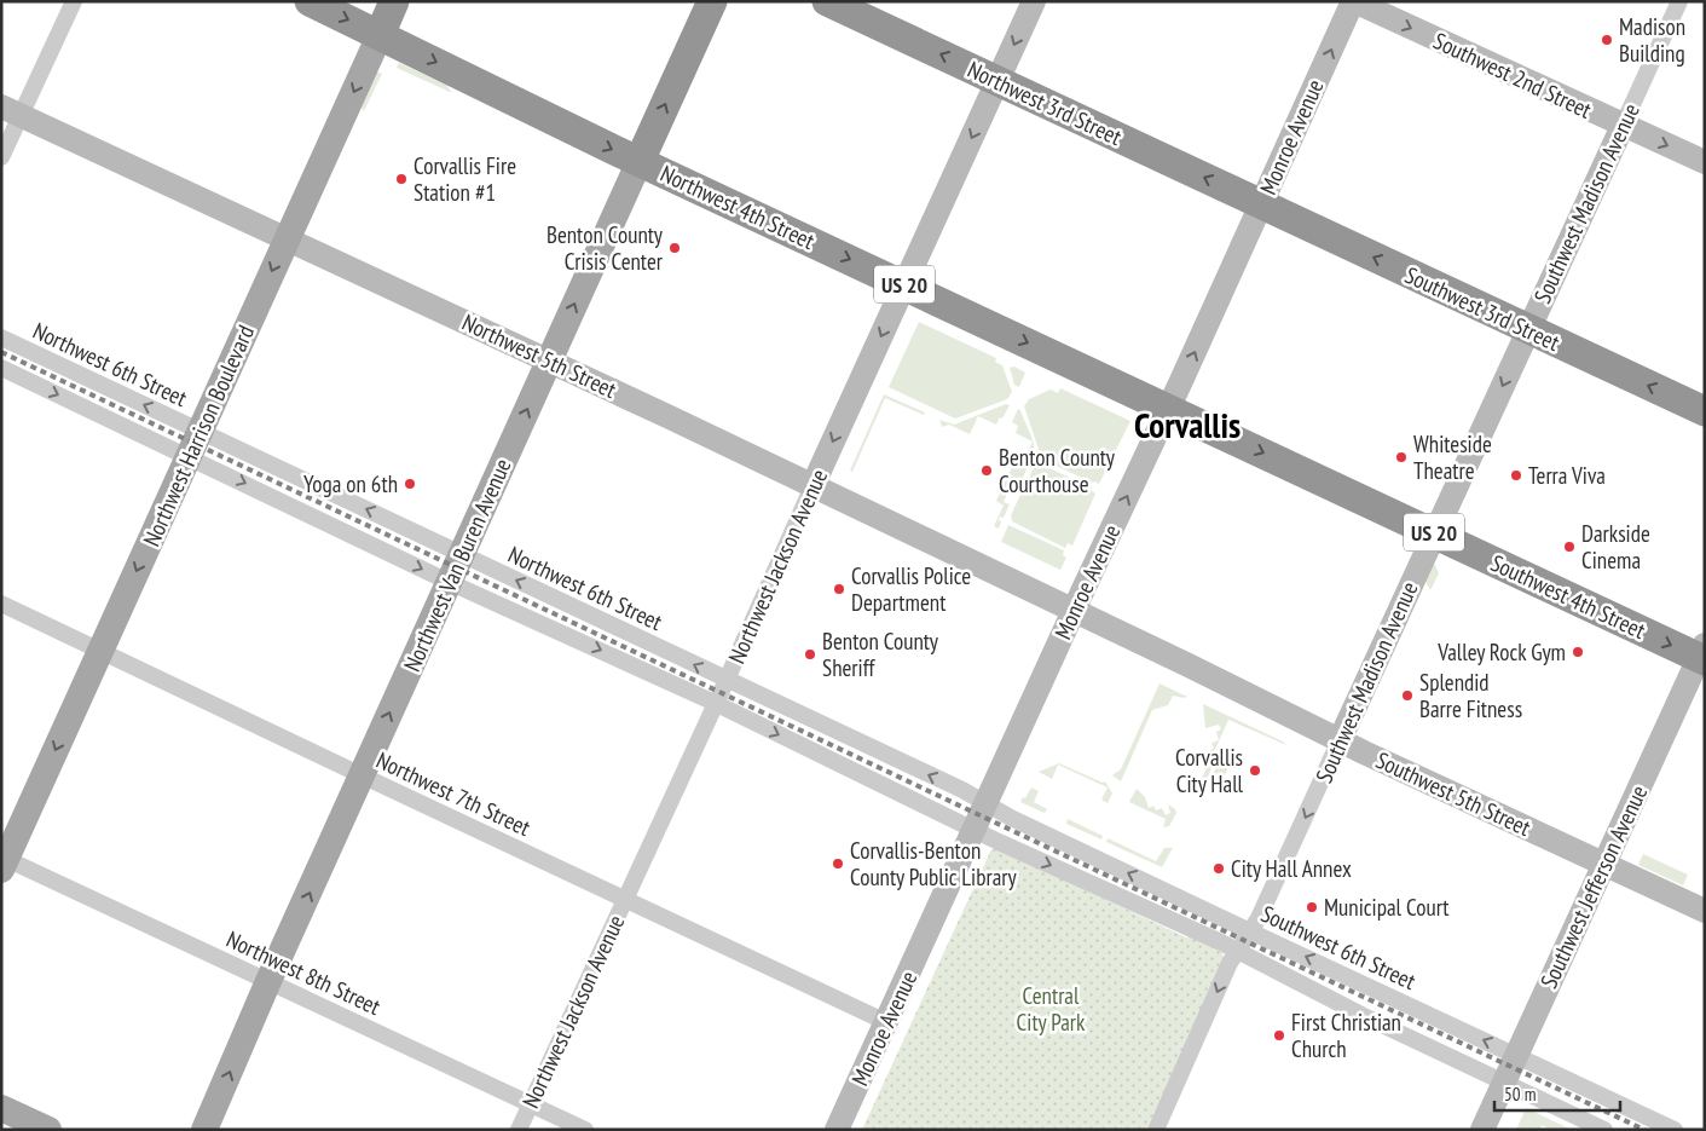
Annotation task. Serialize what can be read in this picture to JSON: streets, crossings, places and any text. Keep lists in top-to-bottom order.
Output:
{
  "streets": {
    "highway": [
      "Northwest 3rd Street",
      "Northwest 4th Street",
      "US 20",
      "Southwest 3rd Street",
      "Northwest Harrison Boulevard",
      "Northwest Van Buren Avenue",
      "Southwest 4th Street"
    ],
    "street": [
      "Southwest 2nd Street",
      "Monroe Avenue",
      "Southwest Madison Avenue",
      "Northwest 5th Street",
      "Northwest 6th Street",
      "Northwest Jackson Avenue",
      "Northwest 7th Street",
      "Southwest 5th Street",
      "Southwest Jefferson Avenue",
      "Southwest 6th Street",
      "Northwest 8th Street"
    ]
  },
  "crossings": [
    ["Southwest 2nd Street", "Monroe Avenue"],
    ["Southwest 2nd Street", "Southwest Madison Avenue"],
    ["Northwest 3rd Street", "Monroe Avenue"],
    ["Northwest 3rd Street", "Southwest 3rd Street"],
    ["Northwest 3rd Street", "Northwest Jackson Avenue"],
    ["Monroe Avenue", "Northwest 4th Street"],
    ["Monroe Avenue", "Southwest 3rd Street"],
    ["Monroe Avenue", "Northwest 5th Street"],
    ["Monroe Avenue", "Northwest 6th Street"],
    ["Monroe Avenue", "Southwest 4th Street"],
    ["Monroe Avenue", "Northwest 7th Street"],
    ["Monroe Avenue", "Southwest 5th Street"],
    ["Monroe Avenue", "Southwest 6th Street"],
    ["Southwest Madison Avenue", "Southwest 3rd Street"],
    ["Southwest Madison Avenue", "Southwest 4th Street"],
    ["Southwest Madison Avenue", "Southwest 5th Street"],
    ["Southwest Madison Avenue", "Southwest 6th Street"],
    ["Northwest 4th Street", "Northwest Harrison Boulevard"],
    ["Northwest 4th Street", "Northwest Van Buren Avenue"],
    ["Northwest 4th Street", "Northwest Jackson Avenue"],
    ["Northwest 4th Street", "Southwest 4th Street"],
    ["Northwest 5th Street", "Northwest Harrison Boulevard"],
    ["Northwest 5th Street", "Northwest Van Buren Avenue"],
    ["Northwest 5th Street", "Northwest Jackson Avenue"],
    ["Northwest 5th Street", "Southwest 5th Street"],
    ["Northwest 6th Street", "Northwest Harrison Boulevard"],
    ["Northwest 6th Street", "Northwest Van Buren Avenue"],
    ["Northwest 6th Street", "Northwest Jackson Avenue"],
    ["Northwest 6th Street", "Southwest 6th Street"],
    ["Northwest Harrison Boulevard", "Northwest 7th Street"],
    ["Northwest Harrison Boulevard", "Northwest 8th Street"],
    ["Northwest Van Buren Avenue", "Northwest 7th Street"],
    ["Northwest Van Buren Avenue", "Northwest 8th Street"],
    ["Northwest Jackson Avenue", "Northwest 7th Street"],
    ["Northwest Jackson Avenue", "Northwest 8th Street"],
    ["Southwest 4th Street", "Southwest Jefferson Avenue"],
    ["Southwest 5th Street", "Southwest Jefferson Avenue"],
    ["Southwest Jefferson Avenue", "Southwest 6th Street"]
  ],
  "one_way": [
    "Southwest 2nd Street",
    "Northwest 3rd Street",
    "Monroe Avenue",
    "Southwest Madison Avenue",
    "Northwest 4th Street",
    "Southwest 3rd Street",
    "Northwest Harrison Boulevard",
    "Northwest Van Buren Avenue",
    "Northwest Jackson Avenue",
    "Southwest 4th Street"
  ],
  "districts": ["Corvallis"],
  "parks": ["Central City Park"],
  "places": [
    "Madison Building",
    "Corvallis Fire Station #1",
    "Benton County Crisis Center",
    "Whiteside Theatre",
    "Benton County Courthouse",
    "Terra Viva",
    "Yoga on 6th",
    "Darkside Cinema",
    "Corvallis Police Department",
    "Valley Rock Gym",
    "Benton County Sheriff",
    "Splendid Barre Fitness",
    "Corvallis City Hall",
    "Corvallis-Benton County Public Library",
    "City Hall Annex",
    "Municipal Court",
    "First Christian Church"
  ],
  "scale_bar": "50 m"
}
